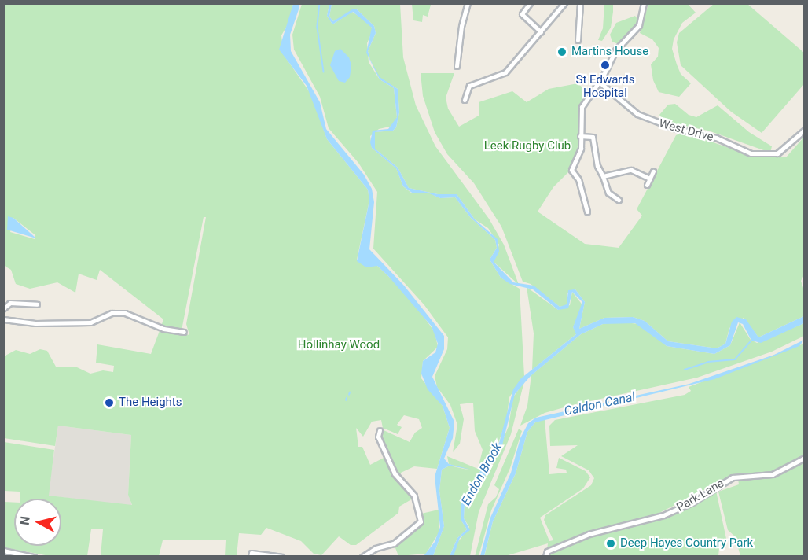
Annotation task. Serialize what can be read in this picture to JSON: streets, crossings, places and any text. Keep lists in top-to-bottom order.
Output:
{
  "streets": {
    "street": ["West Drive", "Park Lane"]
  },
  "water": ["Caldon Canal", "Endon Brook"],
  "parks": ["Leek Rugby Club", "Hollinhay Wood"],
  "places": [
    "Martins House",
    "St Edwards Hospital",
    "The Heights",
    "Deep Hayes Country Park"
  ],
  "north": "left"
}
